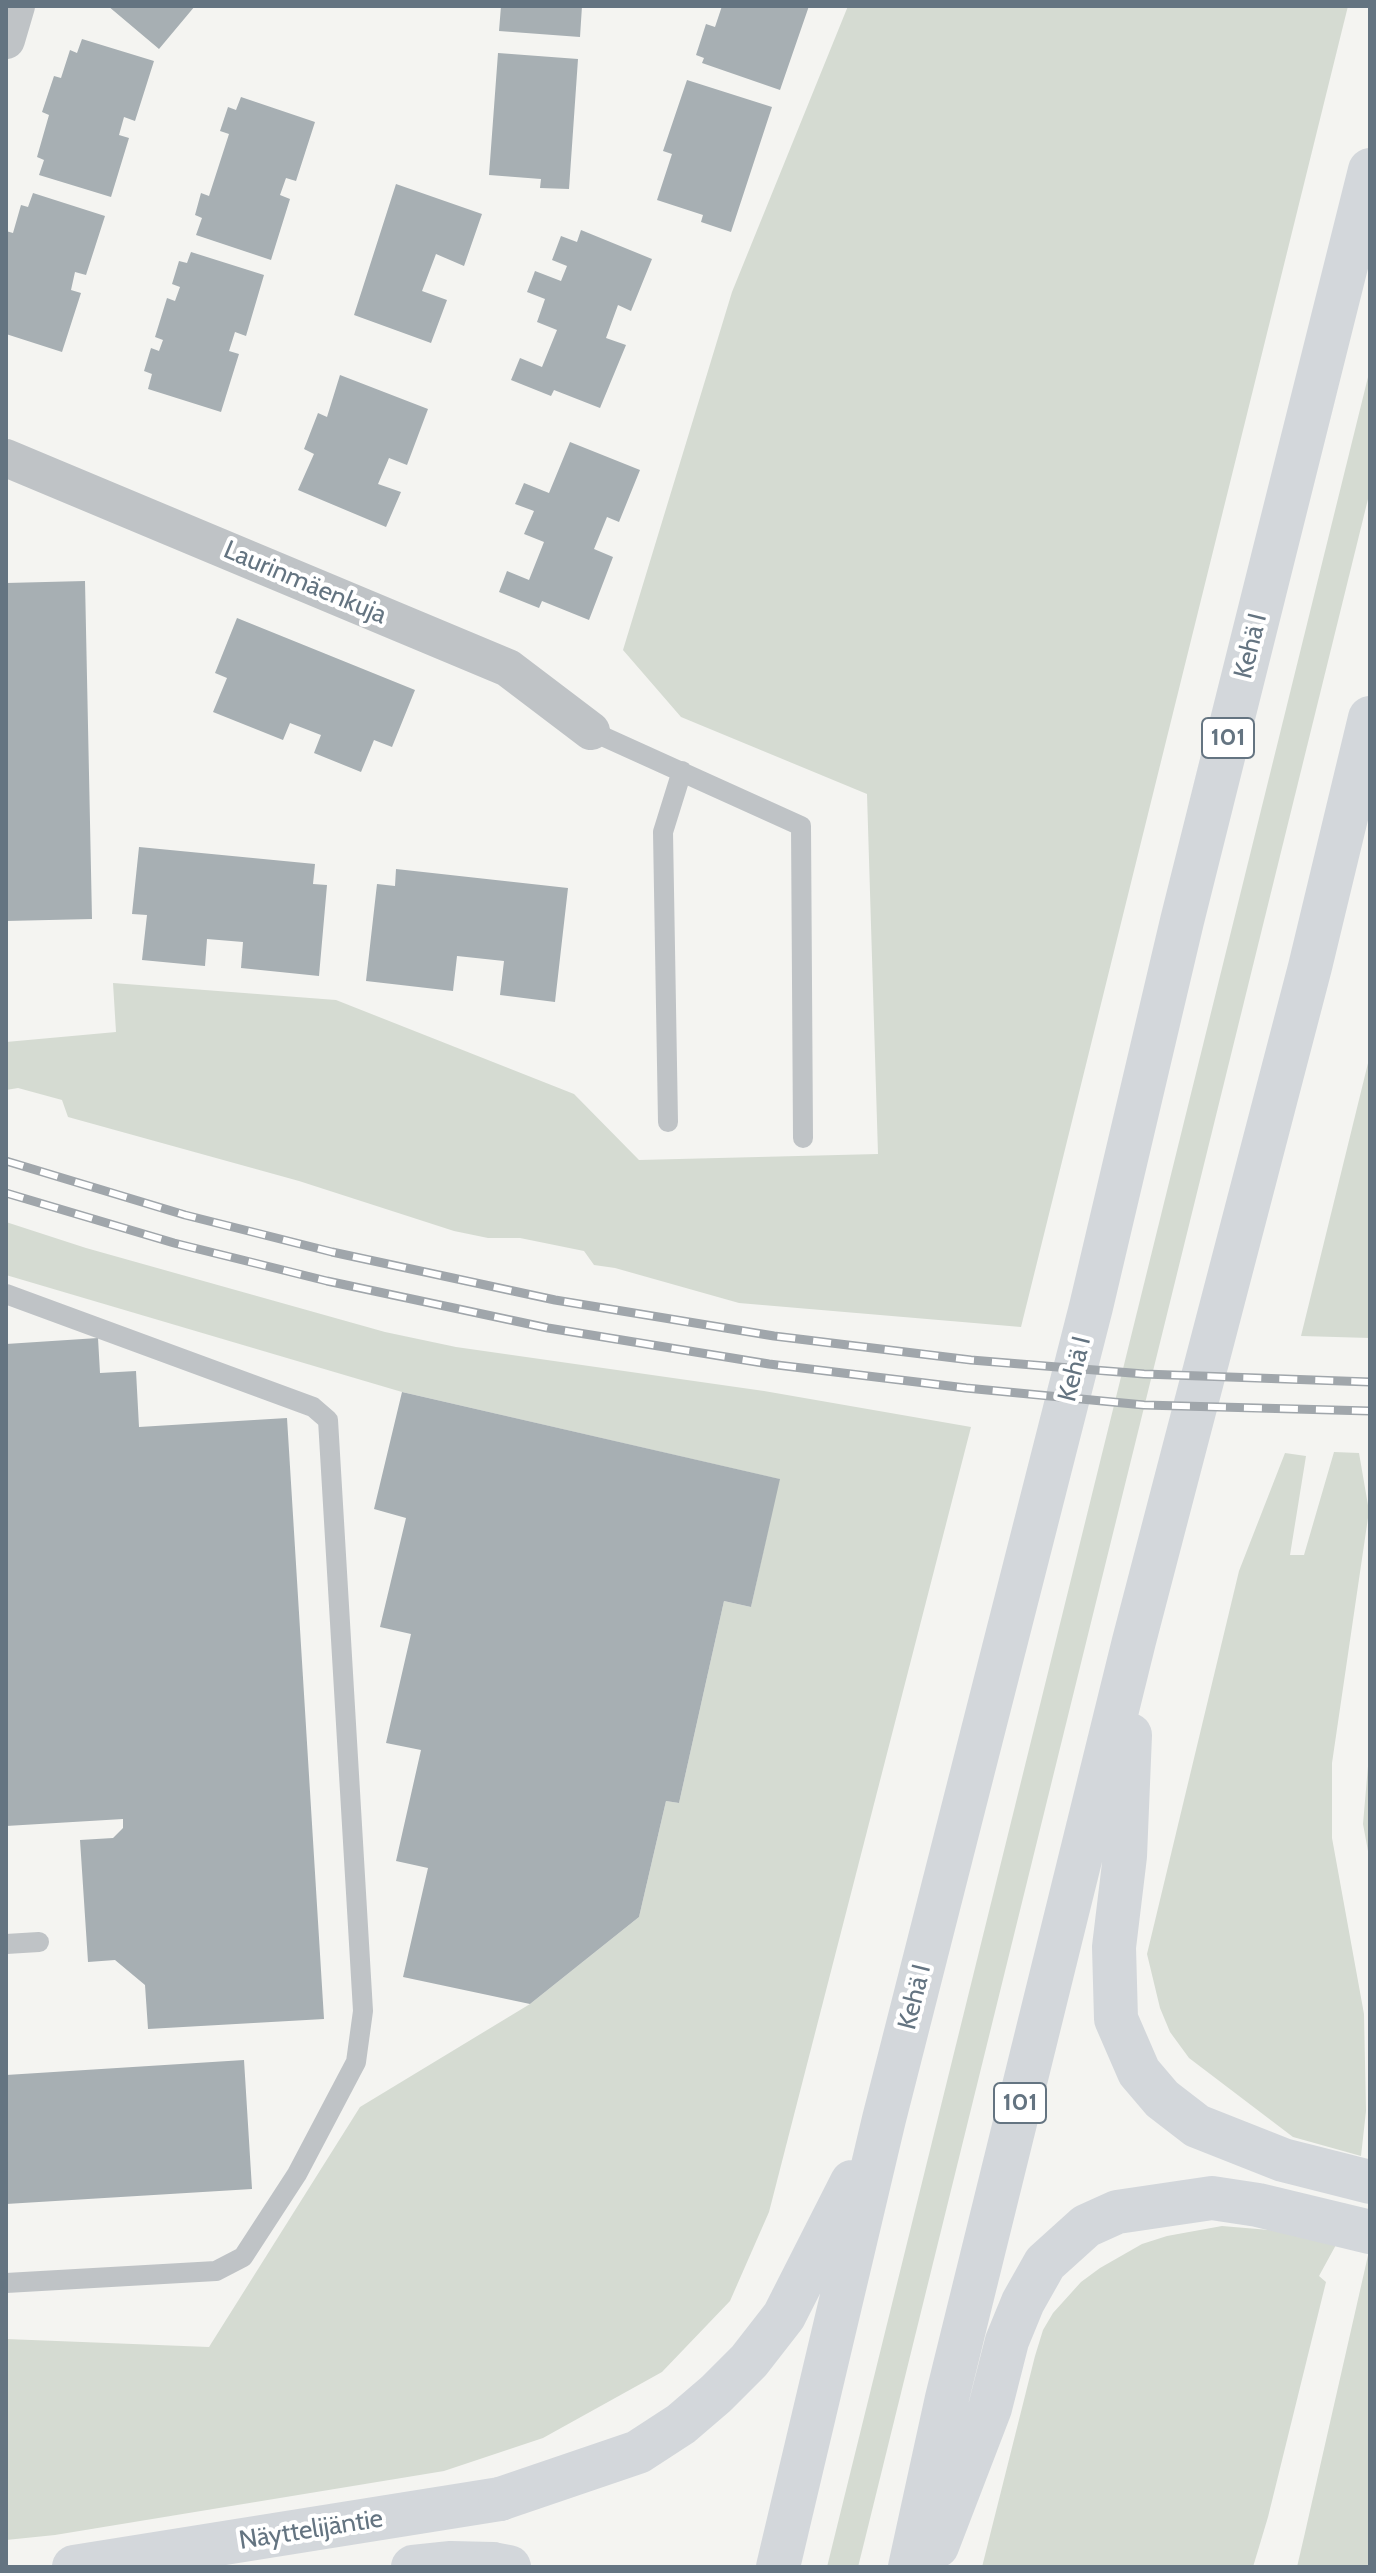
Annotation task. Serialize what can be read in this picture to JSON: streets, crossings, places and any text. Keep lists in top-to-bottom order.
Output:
{
  "streets": {
    "main road": ["Kehä I", "101", "Näyttelijäntie"],
    "street": ["Laurinmäenkuja"]
  },
  "crossings": [
    ["Kehä I", "Näyttelijäntie"]
  ]
}
